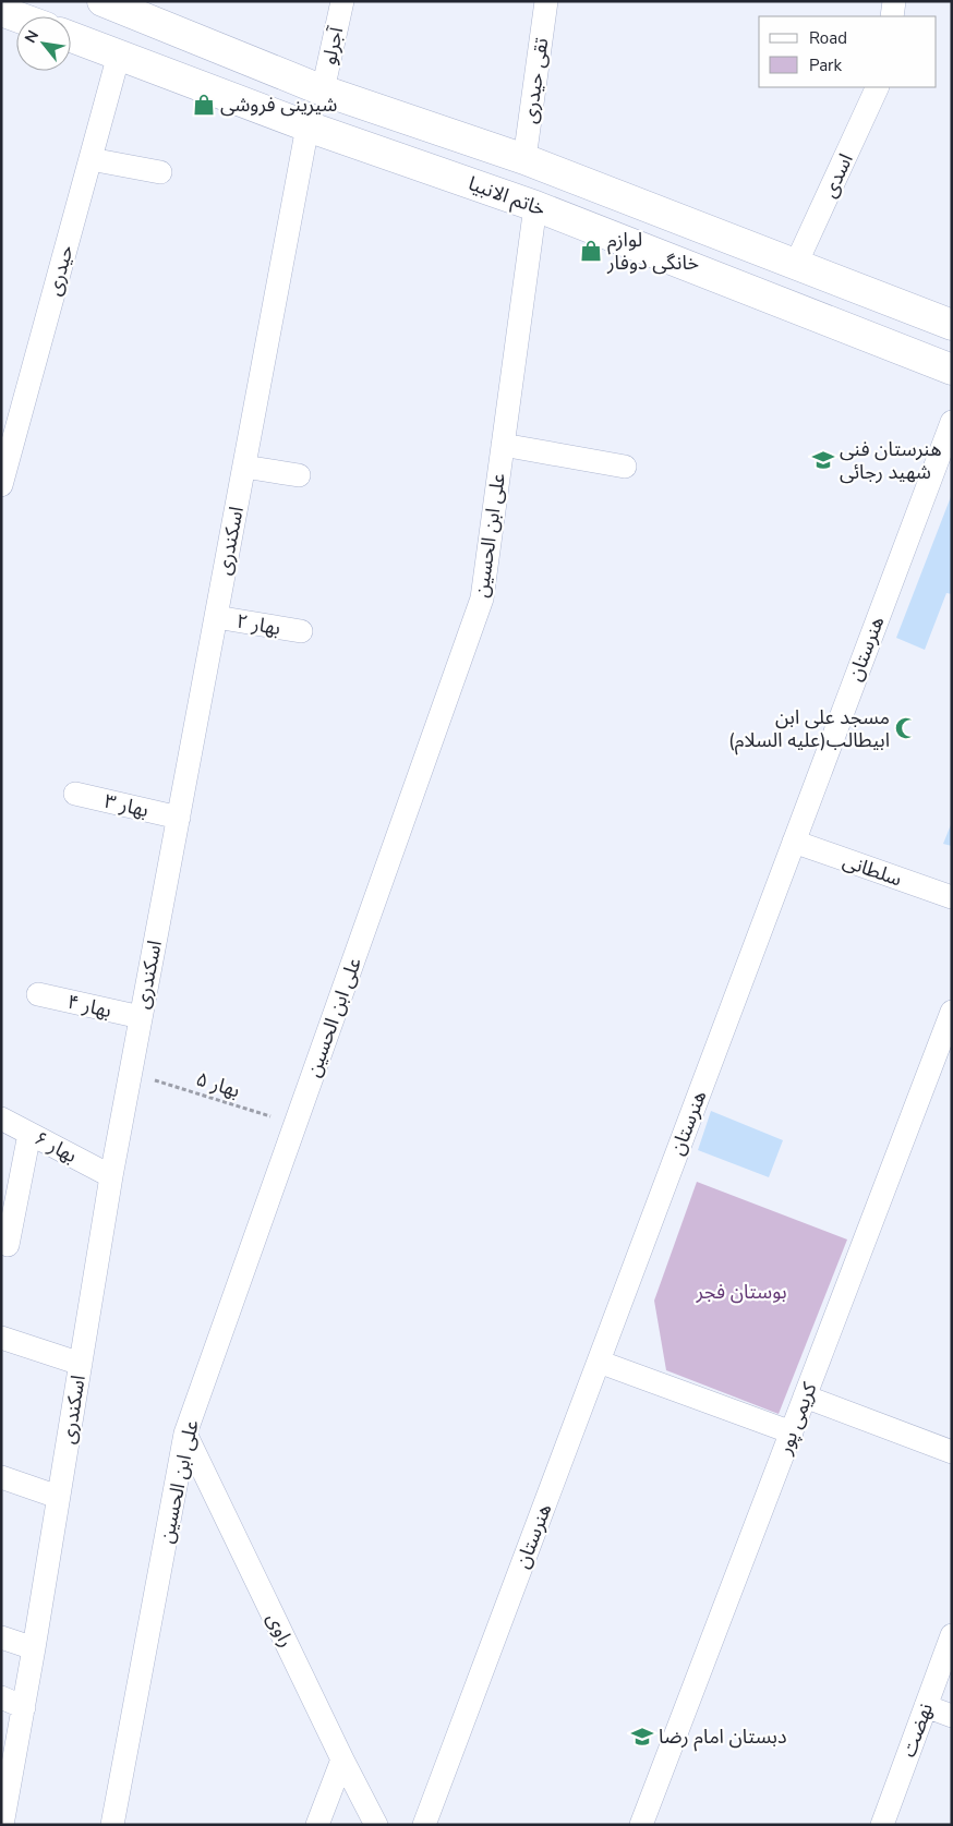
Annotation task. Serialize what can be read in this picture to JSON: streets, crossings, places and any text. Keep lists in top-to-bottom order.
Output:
{
  "streets": {
    "main road": ["خاتم الانبیا"],
    "street": [
      "آجرلو",
      "تقی حیدری",
      "اسدی",
      "حیدری",
      "علی ابن الحسین",
      "اسکندری",
      "بهار ۲",
      "هنرستان",
      "بهار ۳",
      "سلطانی",
      "بهار ۴",
      "بهار ۶",
      "کریمی پور",
      "راوی",
      "نهضت"
    ],
    "path": ["بهار ۵"]
  },
  "crossings": [
    ["آجرلو", "خاتم الانبیا"],
    ["تقی حیدری", "خاتم الانبیا"],
    ["اسدی", "خاتم الانبیا"],
    ["خاتم الانبیا", "حیدری"],
    ["خاتم الانبیا", "علی ابن الحسین"],
    ["خاتم الانبیا", "اسکندری"],
    ["علی ابن الحسین", "بهار ۵"],
    ["علی ابن الحسین", "راوی"],
    ["اسکندری", "بهار ۲"],
    ["اسکندری", "بهار ۳"],
    ["اسکندری", "بهار ۴"],
    ["اسکندری", "بهار ۵"],
    ["اسکندری", "بهار ۶"],
    ["هنرستان", "سلطانی"]
  ],
  "parks": ["بوستان فجر"],
  "places": {
    "shop": ["شیرینی فروشی", "لوازم خانگی دوفار"],
    "school or university": ["هنرستان فنی شهید رجائی", "دبستان امام رضا"],
    "mosque": ["مسجد علی ابن ابیطالب(علیه السلام)"]
  },
  "legend": ["Road", "Park"],
  "north": "top left"
}
